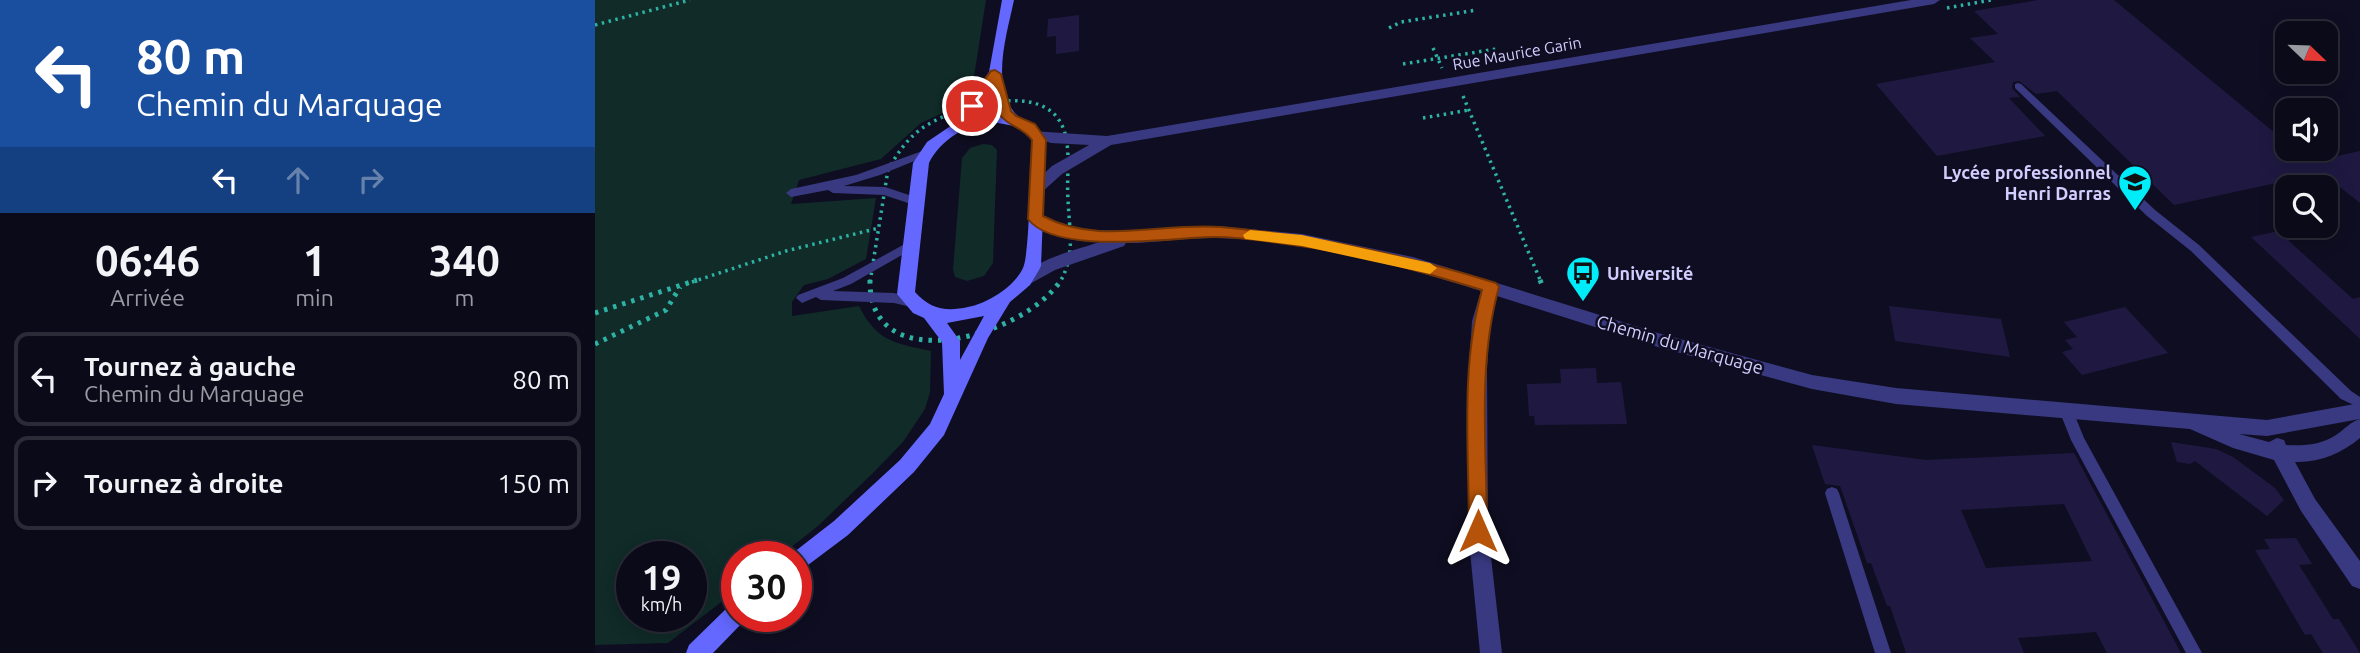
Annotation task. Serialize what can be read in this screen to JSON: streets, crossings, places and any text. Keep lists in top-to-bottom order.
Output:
{
  "streets": {
    "street": ["Rue Maurice Garin", "Chemin du Marquage"]
  },
  "crossings": [
    ["Rue Maurice Garin", "Chemin du Marquage"]
  ],
  "places": {
    "school or university": ["Lycée professionnel Henri Darras"],
    "bus stop": ["Université"]
  },
  "north": "bottom right",
  "page": {
    "turn": ["80 m", "Chemin du Marquage"],
    "eta": [
      "06:46",
      "Arrivée",
      "1",
      "min",
      "340",
      "m"
    ],
    "list": [
      {
        "name": "Tournez à gauche",
        "note": "Chemin du Marquage",
        "value": "80 m"
      },
      {
        "name": "Tournez à droite",
        "value": "150 m"
      }
    ],
    "speed": "19 km/h",
    "limit": "30"
  }
}
